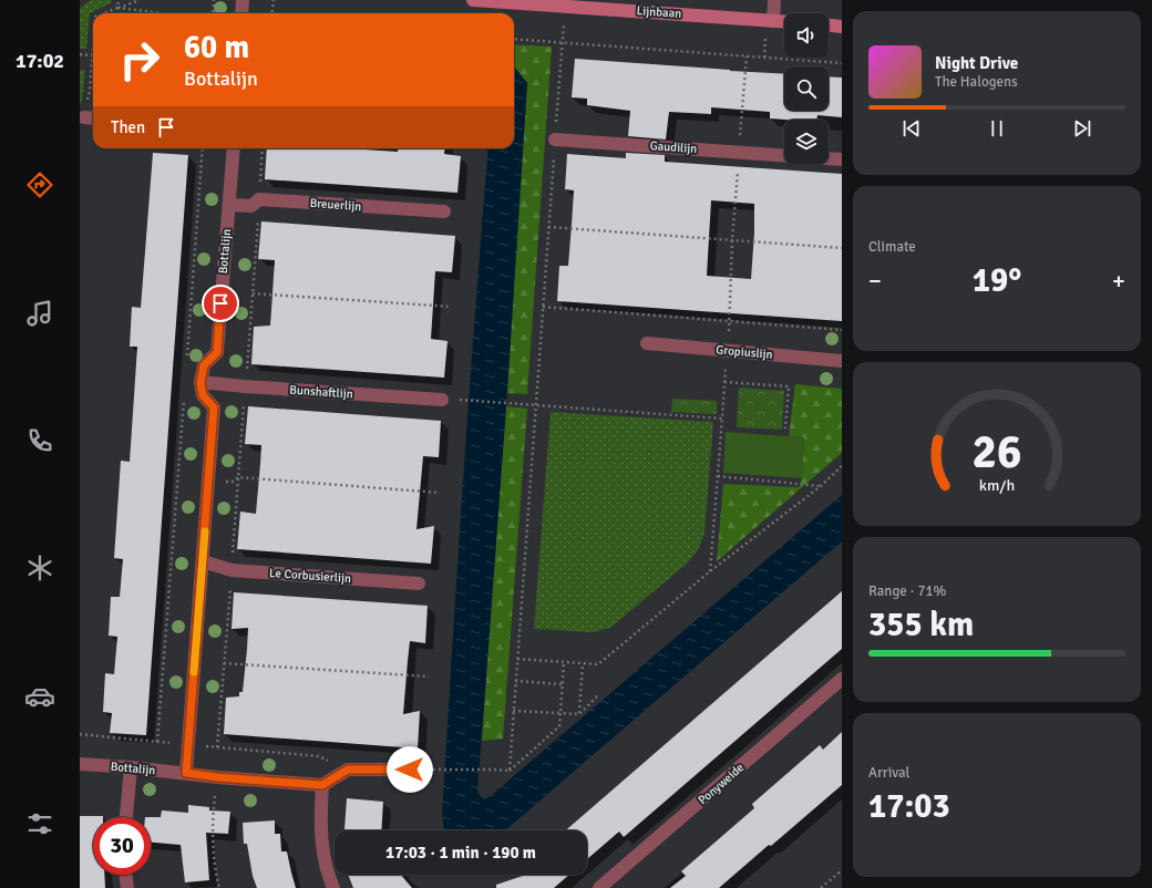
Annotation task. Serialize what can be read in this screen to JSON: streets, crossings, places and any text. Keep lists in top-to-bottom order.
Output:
{
  "streets": {
    "street": [
      "Lijnbaan",
      "Gaudilijn",
      "Breuerlijn",
      "Bottalijn",
      "Gropiuslijn",
      "Bunshaftlijn",
      "Le Corbusierlijn",
      "Ponyweide"
    ]
  },
  "crossings": [
    ["Breuerlijn", "Bottalijn"],
    ["Bottalijn", "Bunshaftlijn"]
  ],
  "page": {
    "tabs": "17:02",
    "turn": ["60 m", "Bottalijn"],
    "song": ["Night Drive", "The Halogens"],
    "then": "Then",
    "tile": [
      "Climate",
      ["Range · 71%", "355 km"],
      ["Arrival", "17:03"]
    ],
    "heat": ["−", "19°", "+"],
    "limit": "30",
    "trip": "17:03 · 1 min · 190 m",
    "gauge": ["26", "km/h"]
  }
}
